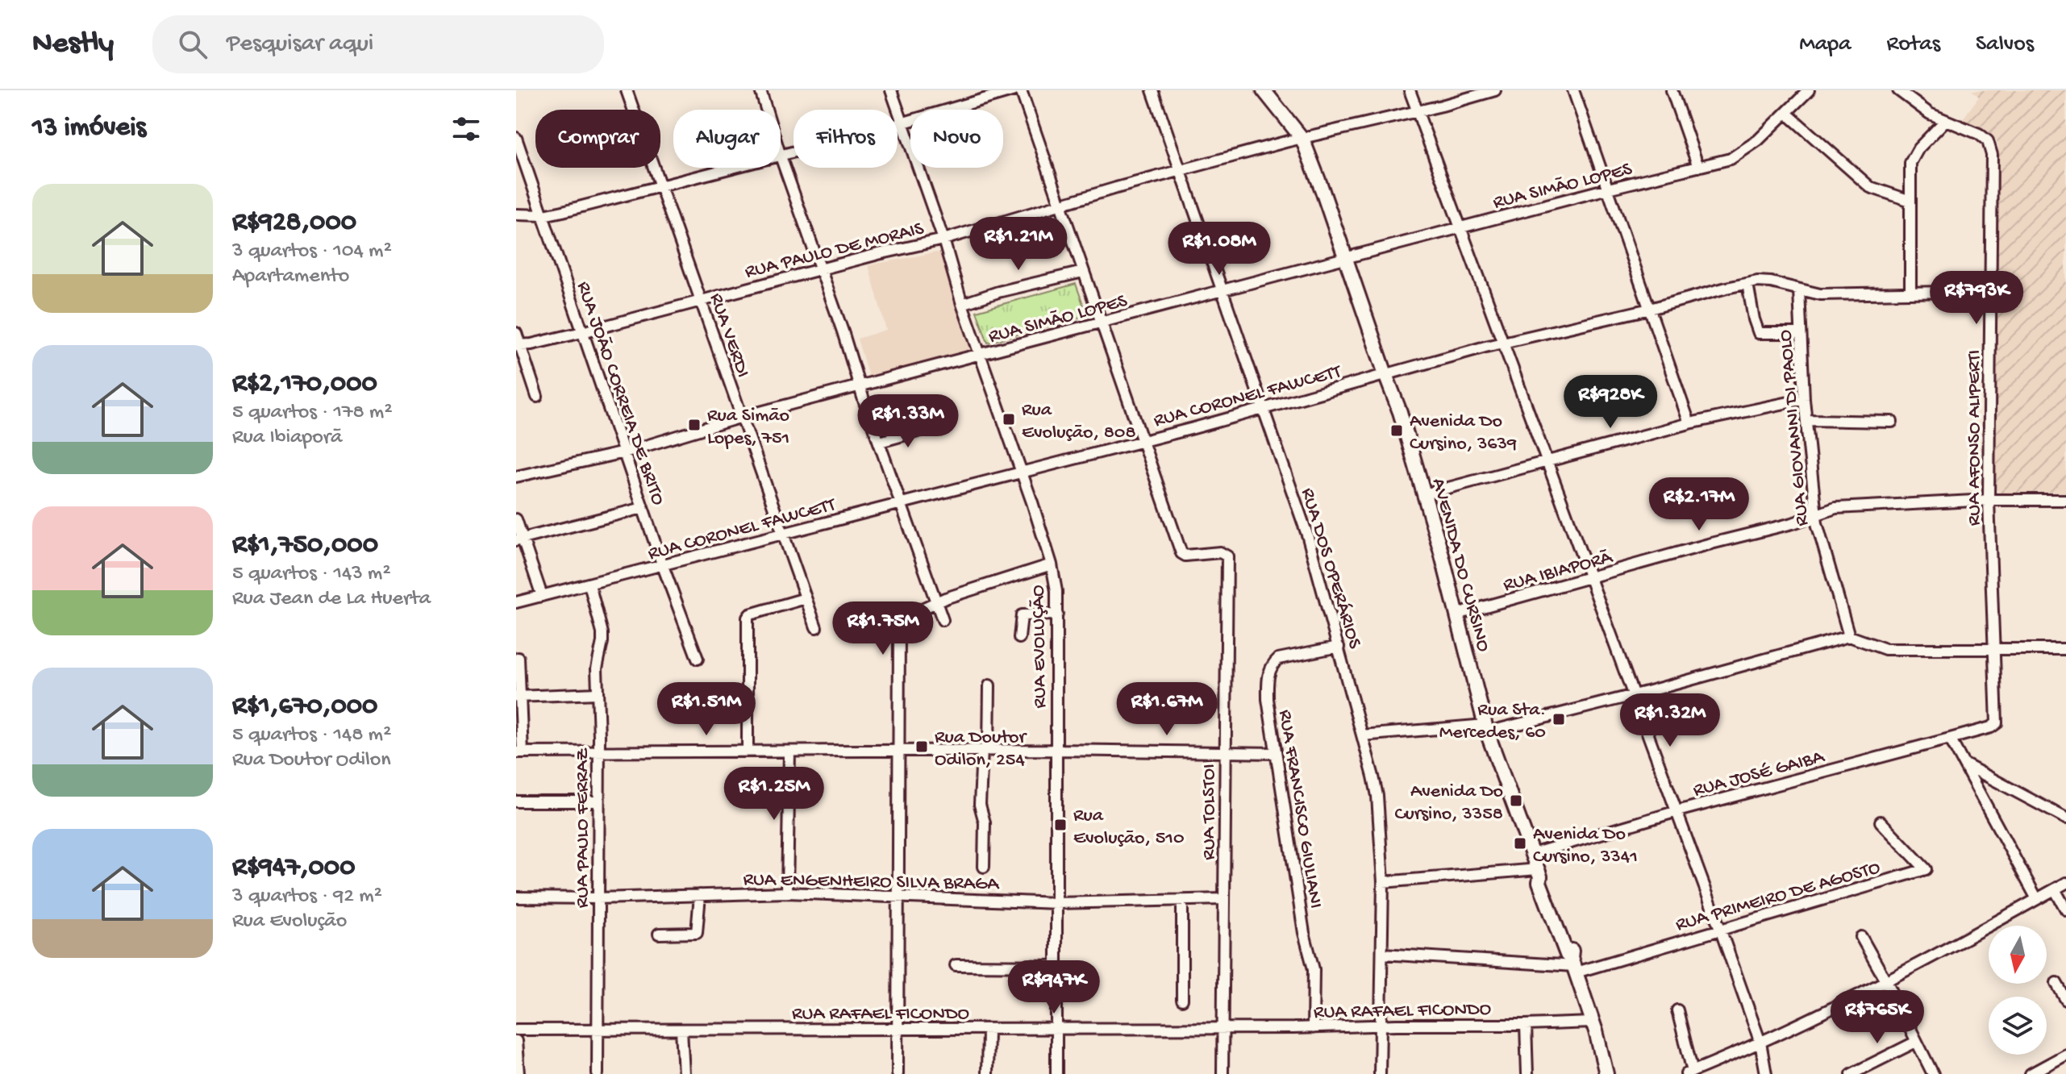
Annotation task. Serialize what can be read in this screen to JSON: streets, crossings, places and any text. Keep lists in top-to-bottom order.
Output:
{
  "streets": {
    "main road": ["AVENIDA DO CURSINO"],
    "street": [
      "RUA SIMÃO LOPES",
      "RUA PAULO DE MORAIS",
      "RUA VERDI",
      "RUA JOÃO CORREIA DE BRITO",
      "RUA CORONEL FAWCETT",
      "RUA GIOVANNI DI PAOLO",
      "RUA AFONSO ALIPERTI",
      "RUA DOS OPERÁRIOS",
      "RUA IBIAPORÃ",
      "RUA EVOLUÇÃO",
      "RUA JOSÉ GAIBA",
      "RUA FRANCISCO GIULIANI",
      "RUA TOLSTOI",
      "RUA PAULO FERRAZ",
      "RUA ENGENHEIRO SILVA BRAGA",
      "RUA PRIMEIRO DE AGOSTO",
      "RUA RAFAEL FICONDO"
    ]
  },
  "crossings": [
    ["RUA SIMÃO LOPES", "RUA VERDI"],
    ["RUA SIMÃO LOPES", "RUA JOÃO CORREIA DE BRITO"],
    ["RUA SIMÃO LOPES", "AVENIDA DO CURSINO"],
    ["RUA SIMÃO LOPES", "RUA DOS OPERÁRIOS"],
    ["RUA SIMÃO LOPES", "RUA EVOLUÇÃO"],
    ["RUA PAULO DE MORAIS", "RUA VERDI"],
    ["RUA PAULO DE MORAIS", "RUA JOÃO CORREIA DE BRITO"],
    ["RUA PAULO DE MORAIS", "AVENIDA DO CURSINO"],
    ["RUA PAULO DE MORAIS", "RUA DOS OPERÁRIOS"],
    ["RUA PAULO DE MORAIS", "RUA EVOLUÇÃO"],
    ["RUA VERDI", "RUA CORONEL FAWCETT"],
    ["RUA JOÃO CORREIA DE BRITO", "RUA CORONEL FAWCETT"],
    ["RUA CORONEL FAWCETT", "RUA GIOVANNI DI PAOLO"],
    ["RUA CORONEL FAWCETT", "RUA AFONSO ALIPERTI"],
    ["RUA CORONEL FAWCETT", "AVENIDA DO CURSINO"],
    ["RUA CORONEL FAWCETT", "RUA DOS OPERÁRIOS"],
    ["RUA CORONEL FAWCETT", "RUA EVOLUÇÃO"],
    ["RUA CORONEL FAWCETT", "RUA TOLSTOI"],
    ["RUA CORONEL FAWCETT", "RUA PAULO FERRAZ"],
    ["RUA GIOVANNI DI PAOLO", "RUA IBIAPORÃ"],
    ["RUA AFONSO ALIPERTI", "RUA IBIAPORÃ"],
    ["RUA AFONSO ALIPERTI", "RUA JOSÉ GAIBA"],
    ["AVENIDA DO CURSINO", "RUA IBIAPORÃ"],
    ["AVENIDA DO CURSINO", "RUA JOSÉ GAIBA"],
    ["AVENIDA DO CURSINO", "RUA PRIMEIRO DE AGOSTO"],
    ["AVENIDA DO CURSINO", "RUA RAFAEL FICONDO"],
    ["RUA DOS OPERÁRIOS", "RUA FRANCISCO GIULIANI"],
    ["RUA DOS OPERÁRIOS", "RUA RAFAEL FICONDO"],
    ["RUA EVOLUÇÃO", "RUA ENGENHEIRO SILVA BRAGA"],
    ["RUA EVOLUÇÃO", "RUA RAFAEL FICONDO"],
    ["RUA FRANCISCO GIULIANI", "RUA RAFAEL FICONDO"],
    ["RUA TOLSTOI", "RUA ENGENHEIRO SILVA BRAGA"],
    ["RUA TOLSTOI", "RUA RAFAEL FICONDO"],
    ["RUA PAULO FERRAZ", "RUA ENGENHEIRO SILVA BRAGA"],
    ["RUA PAULO FERRAZ", "RUA RAFAEL FICONDO"]
  ],
  "places": {
    "transit": [
      "Rua Evolução, 808",
      "Rua Simão Lopes, 751",
      "Avenida Do Cursino, 3639",
      "Rua Sta. Mercedes, 60",
      "Rua Doutor Odilon, 254",
      "Avenida Do Cursino, 3358",
      "Rua Evolução, 510",
      "Avenida Do Cursino, 3341"
    ]
  },
  "north": "bottom",
  "page": {
    "header": "Nestly",
    "search": "Pesquisar aqui",
    "nav": ["Mapa", "Rotas", "Salvos"],
    "heading": "13 imóveis",
    "chip": [
      "Comprar",
      "Alugar",
      "Filtros",
      "Novo"
    ],
    "list": [
      {
        "name": "R$928,000",
        "note": "3 quartos · 104 m² · Apartamento"
      },
      {
        "name": "R$2,170,000",
        "note": "5 quartos · 178 m² · Rua Ibiaporã"
      },
      {
        "name": "R$1,750,000",
        "note": "5 quartos · 143 m² · Rua Jean de La Huerta"
      },
      {
        "name": "R$1,670,000",
        "note": "5 quartos · 148 m² · Rua Doutor Odilon"
      },
      {
        "name": "R$947,000",
        "note": "3 quartos · 92 m² · Rua Evolução"
      }
    ],
    "price": [
      "R$1.21M",
      "R$1.08M",
      "R$793K",
      "R$928K",
      "R$1.33M",
      "R$2.17M",
      "R$1.75M",
      "R$1.51M",
      "R$1.67M",
      "R$1.32M",
      "R$1.25M",
      "R$947K",
      "R$765K"
    ]
  }
}
